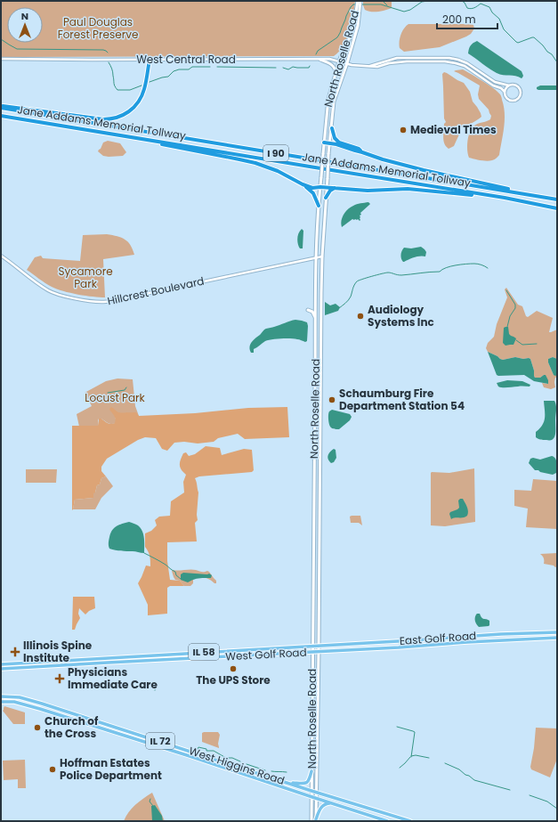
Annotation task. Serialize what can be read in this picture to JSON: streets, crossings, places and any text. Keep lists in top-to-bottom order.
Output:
{
  "streets": {
    "highway": ["Jane Addams Memorial Tollway", "I 90"],
    "main road": [
      "North Roselle Road",
      "East Golf Road",
      "IL 58",
      "West Golf Road",
      "IL 72",
      "West Higgins Road"
    ],
    "street": ["West Central Road", "Hillcrest Boulevard"]
  },
  "crossings": [
    ["North Roselle Road", "West Central Road"],
    ["North Roselle Road", "Hillcrest Boulevard"],
    ["North Roselle Road", "East Golf Road"],
    ["North Roselle Road", "West Golf Road"],
    ["North Roselle Road", "West Higgins Road"],
    ["East Golf Road", "West Golf Road"]
  ],
  "parks": ["Paul Douglas Forest Preserve", "Sycamore Park", "Locust Park"],
  "places": {
    "other": [
      "Medieval Times",
      "Audiology Systems Inc",
      "Schaumburg Fire Department Station 54",
      "The UPS Store",
      "Church of the Cross",
      "Hoffman Estates Police Department"
    ],
    "health": ["Illinois Spine Institute", "Physicians Immediate Care"]
  },
  "scale_bar": "200 m",
  "north": "top"
}
